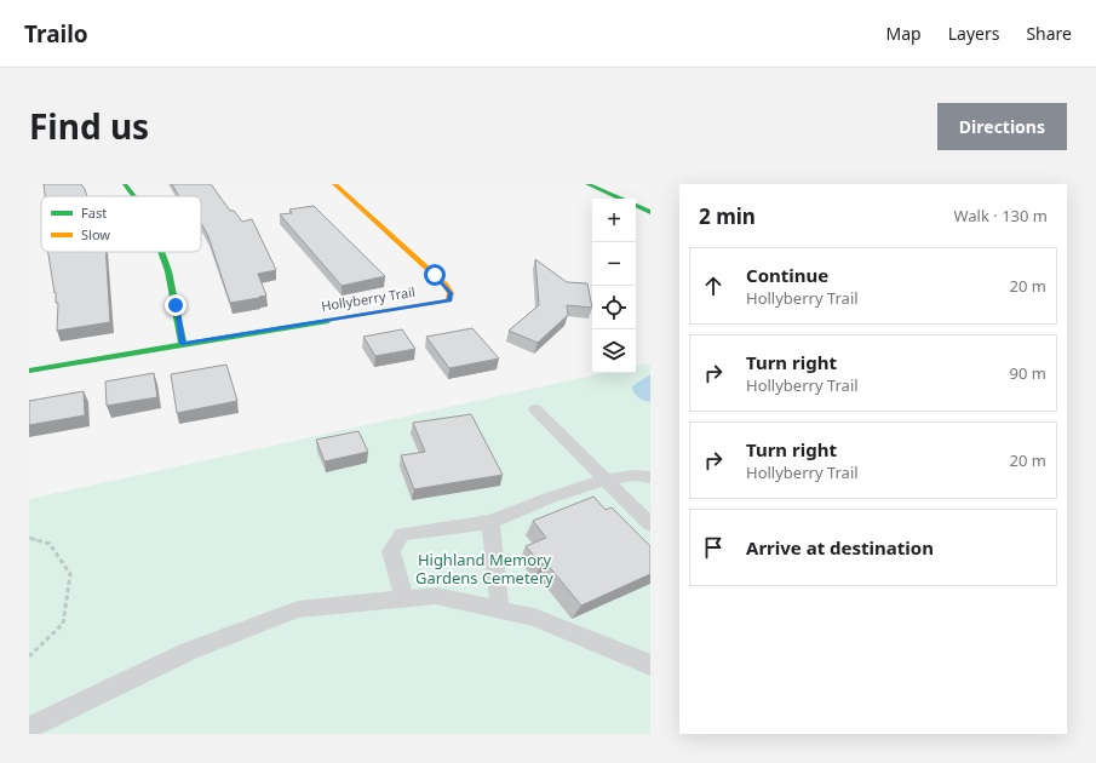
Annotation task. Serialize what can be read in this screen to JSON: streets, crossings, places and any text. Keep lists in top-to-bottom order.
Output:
{
  "streets": {
    "main road": ["Hollyberry Trail"]
  },
  "parks": ["Highland Memory Gardens Cemetery"],
  "legend": ["Fast", "Slow"],
  "page": {
    "header": "Trailo",
    "nav": ["Map", "Layers", "Share"],
    "title": "Find us",
    "buttons": "Directions",
    "heading": ["2 min", "Walk · 130 m"],
    "map_buttons": ["+", "−"],
    "list": [
      ["Continue", "Hollyberry Trail", "20 m"],
      ["Turn right", "Hollyberry Trail", "90 m"],
      ["Turn right", "Hollyberry Trail", "20 m"],
      "Arrive at destination"
    ]
  }
}
